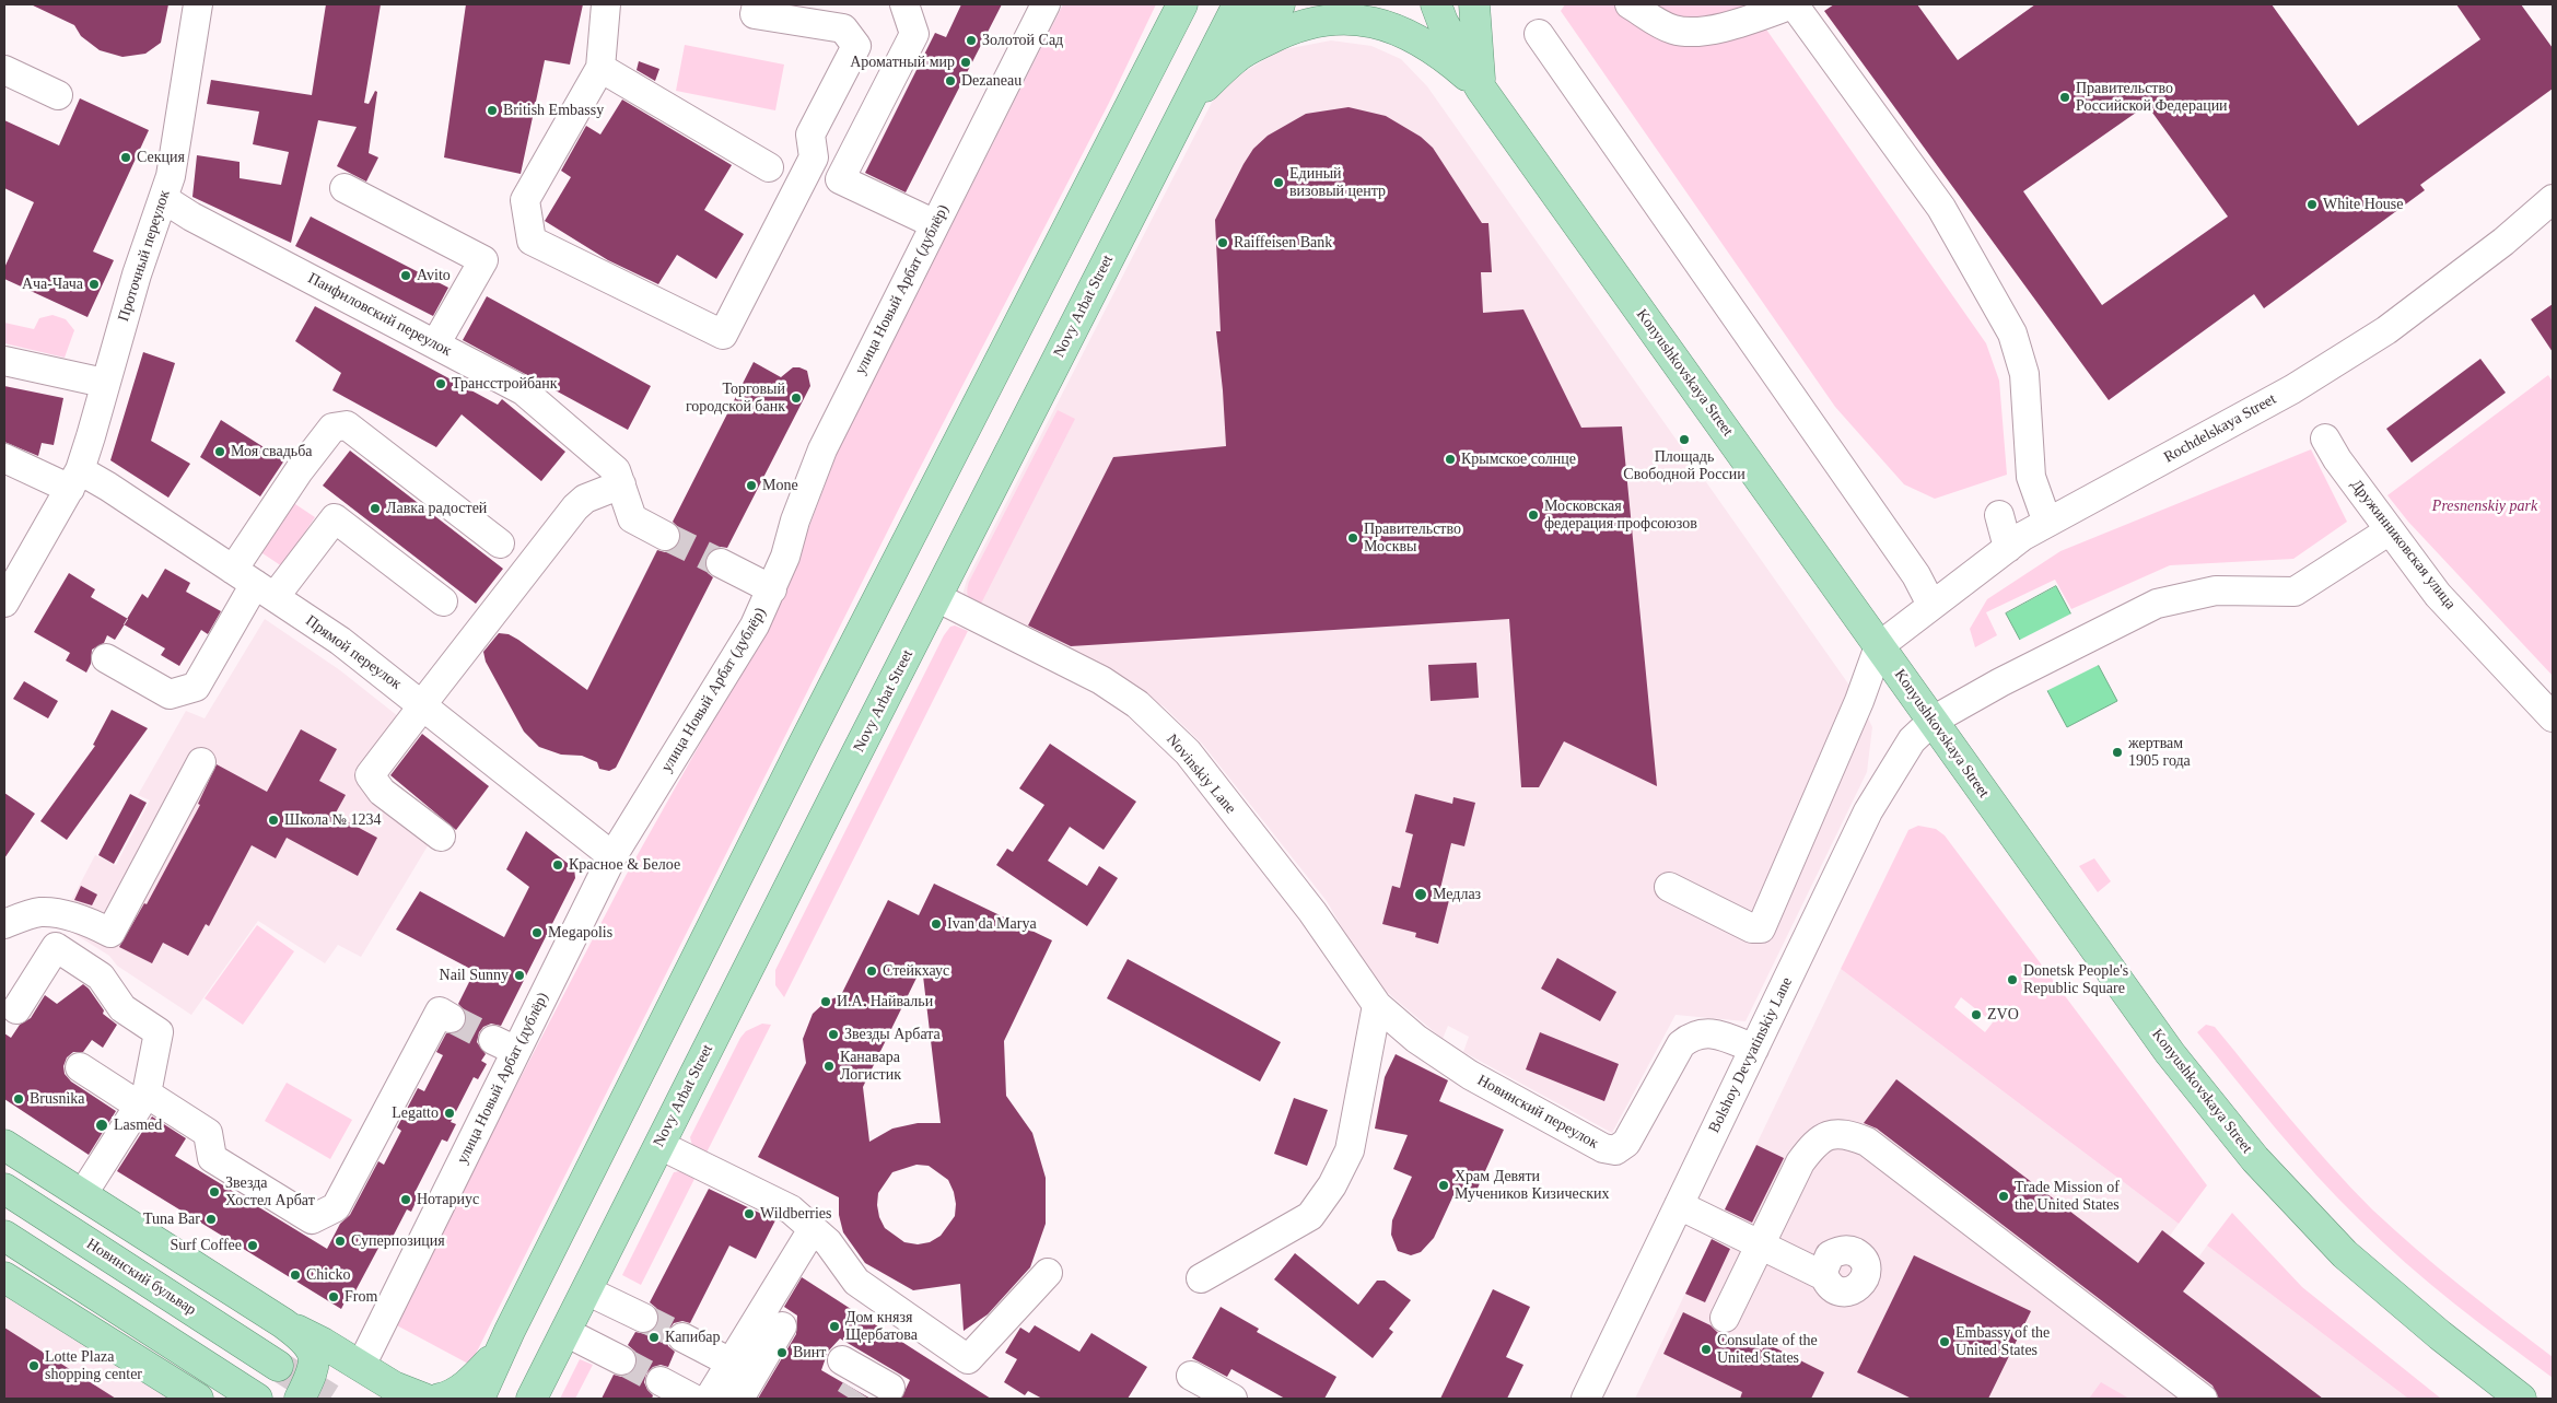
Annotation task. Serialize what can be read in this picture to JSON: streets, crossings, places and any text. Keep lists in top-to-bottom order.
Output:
{
  "streets": {
    "main road": ["Novy Arbat Street", "Konyushkovskaya Street", "Новинский бульвар"],
    "street": [
      "Проточный переулок",
      "улица Новый Арбат (дублёр)",
      "Панфиловский переулок",
      "Rochdelskaya Street",
      "Дружинниковская улица",
      "Прямой переулок",
      "Novinskiy Lane",
      "Bolshoy Devyatinskiy Lane",
      "Новинский переулок"
    ]
  },
  "crossings": [
    ["Проточный переулок", "Панфиловский переулок"],
    ["Проточный переулок", "Прямой переулок"],
    ["улица Новый Арбат (дублёр)", "Прямой переулок"],
    ["Novy Arbat Street", "Novinskiy Lane"],
    ["Konyushkovskaya Street", "Rochdelskaya Street"],
    ["Konyushkovskaya Street", "Bolshoy Devyatinskiy Lane"],
    ["Дружинниковская улица", "Bolshoy Devyatinskiy Lane"],
    ["Novinskiy Lane", "Новинский переулок"],
    ["Bolshoy Devyatinskiy Lane", "Новинский переулок"]
  ],
  "parks": ["Presnenskiy park"],
  "places": [
    "Золотой Сад",
    "Ароматный мир",
    "Dezaneau",
    "Правительство Российской Федерации",
    "British Embassy",
    "Секция",
    "Единый визовый центр",
    "White House",
    "Raiffeisen Bank",
    "Avito",
    "Ача-Чача",
    "Трансстройбанк",
    "Торговый городской банк",
    "Площадь Свободной России",
    "Моя свадьба",
    "Крымское солнце",
    "Mone",
    "Лавка радостей",
    "Московская федерация профсоюзов",
    "Правительство Москвы",
    "жертвам 1905 года",
    "Школа № 1234",
    "Красное & Белое",
    "Медлаз",
    "Ivan da Marya",
    "Megapolis",
    "Стейкхаус",
    "Nail Sunny",
    "Donetsk People's Republic Square",
    "И.А. Найвальи",
    "ZVO",
    "Звезды Арбата",
    "Канавара Логистик",
    "Brusnika",
    "Legatto",
    "Lasmed",
    "Храм Девяти Мучеников Кизических",
    "Звезда Хостел Арбат",
    "Trade Mission of the United States",
    "Нотариус",
    "Wildberries",
    "Tuna Bar",
    "Суперпозиция",
    "Surf Coffee",
    "Chicko",
    "From",
    "Дом князя Щербатова",
    "Капибар",
    "Embassy of the United States",
    "Consulate of the United States",
    "Винт",
    "Lotte Plaza shopping center"
  ]
}
